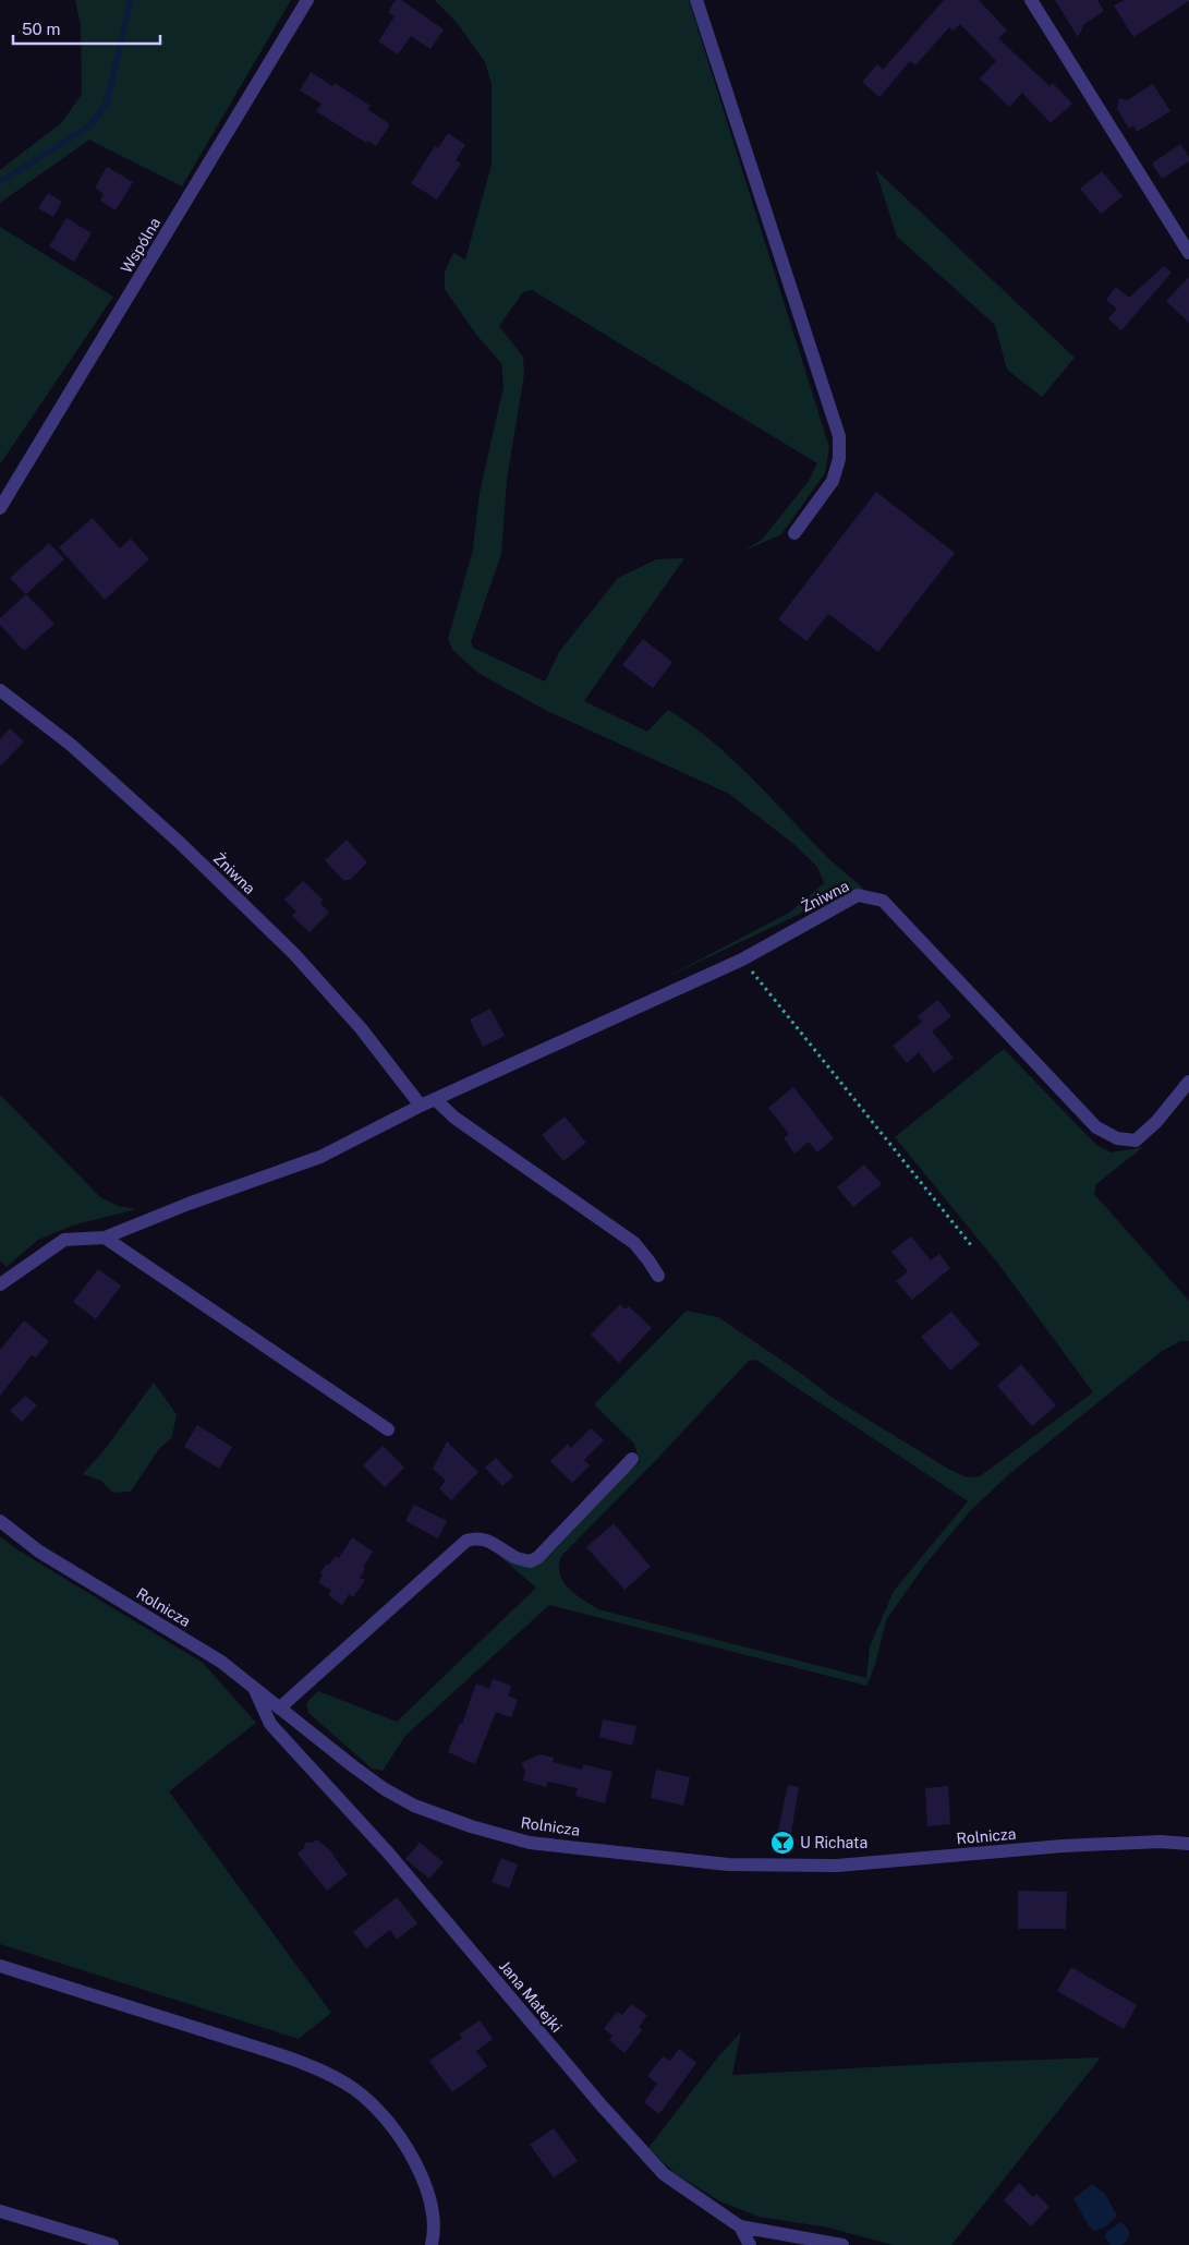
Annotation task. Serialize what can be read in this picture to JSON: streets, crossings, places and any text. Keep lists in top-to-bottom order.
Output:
{
  "streets": {
    "street": [
      "Wspólna",
      "Żniwna",
      "Rolnicza",
      "Jana Matejki"
    ]
  },
  "crossings": [
    ["Rolnicza", "Jana Matejki"]
  ],
  "places": {
    "bar": ["U Richata"]
  },
  "scale_bar": "50 m"
}
